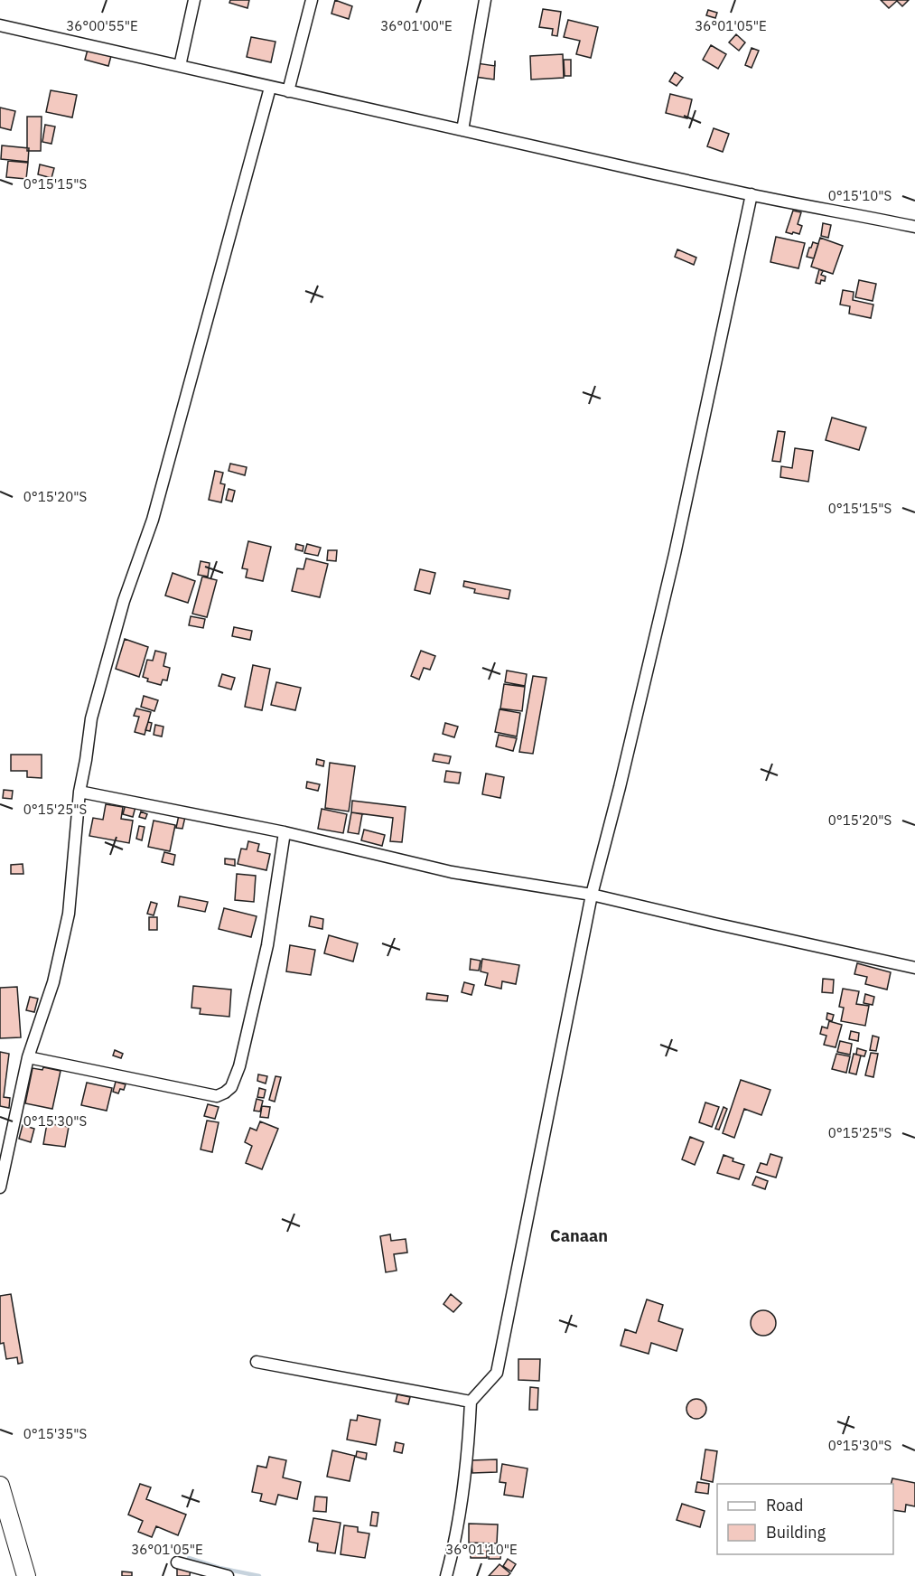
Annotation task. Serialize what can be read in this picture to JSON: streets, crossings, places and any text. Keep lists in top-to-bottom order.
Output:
{
  "districts": ["Canaan"],
  "legend": ["Road", "Building"],
  "coordinates": [
    "36°00'55\"E",
    "36°01'00\"E",
    "36°01'05\"E",
    "0°15'15\"S",
    "0°15'10\"S",
    "0°15'20\"S",
    "0°15'25\"S",
    "0°15'30\"S",
    "0°15'35\"S",
    "36°01'10\"E"
  ]
}
